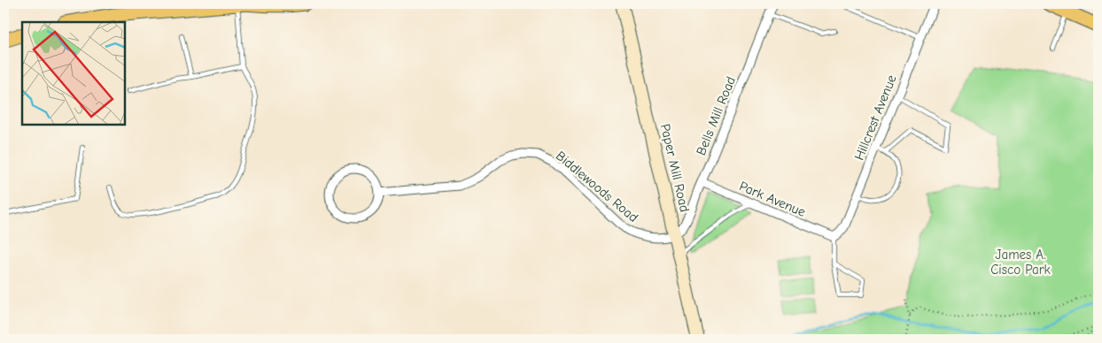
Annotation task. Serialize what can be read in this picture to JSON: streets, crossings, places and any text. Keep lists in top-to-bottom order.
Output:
{
  "streets": {
    "main road": ["Paper Mill Road"],
    "street": [
      "Bells Mill Road",
      "Hillcrest Avenue",
      "Biddlewoods Road",
      "Park Avenue"
    ]
  },
  "crossings": [
    ["Bells Mill Road", "Paper Mill Road"],
    ["Bells Mill Road", "Biddlewoods Road"],
    ["Bells Mill Road", "Park Avenue"],
    ["Hillcrest Avenue", "Park Avenue"],
    ["Paper Mill Road", "Biddlewoods Road"]
  ],
  "parks": ["James A. Cisco Park"]
}
